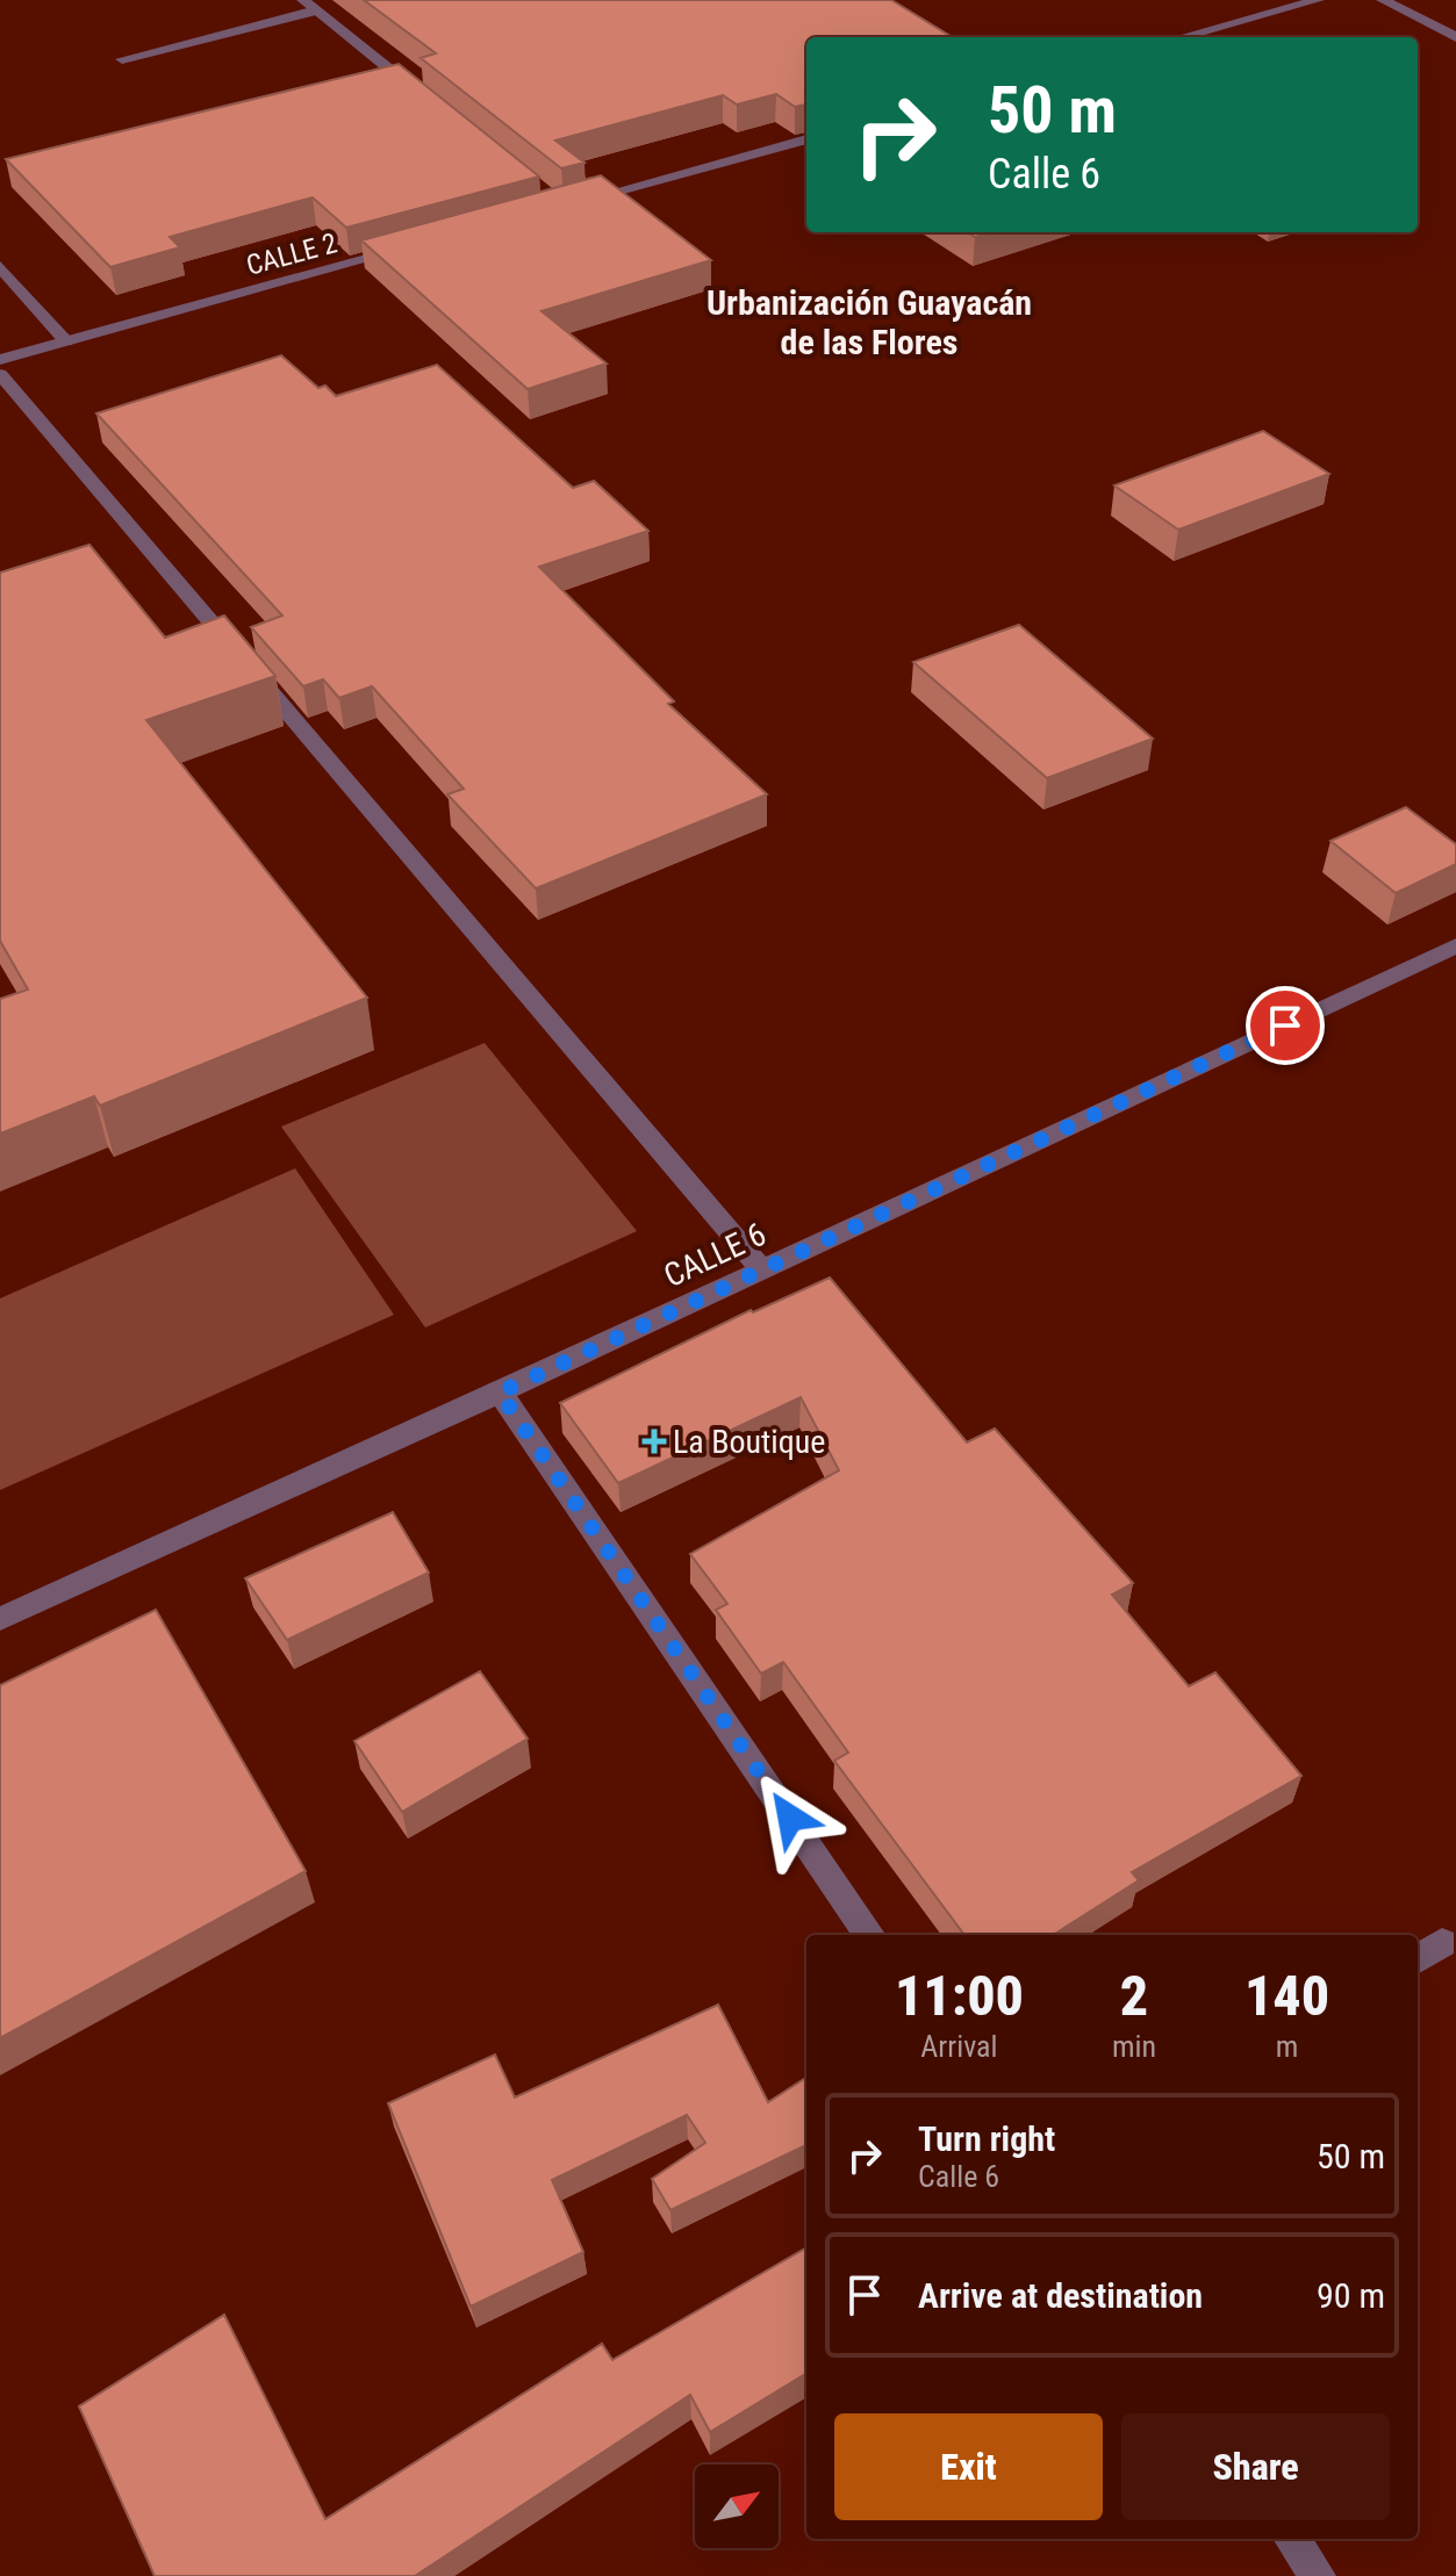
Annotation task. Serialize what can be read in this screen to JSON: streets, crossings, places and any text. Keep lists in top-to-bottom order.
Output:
{
  "streets": {
    "street": ["CALLE 2", "CALLE 6"]
  },
  "districts": ["Urbanización Guayacán de las Flores"],
  "places": {
    "health": ["La Boutique"]
  },
  "north": "top right",
  "page": {
    "turn": ["50 m", "Calle 6"],
    "eta": [
      "11:00",
      "Arrival",
      "2",
      "min",
      "140",
      "m"
    ],
    "list": [
      {
        "name": "Turn right",
        "note": "Calle 6",
        "value": "50 m"
      },
      {
        "name": "Arrive at destination",
        "value": "90 m"
      }
    ],
    "buttons": ["Exit", "Share"]
  }
}
